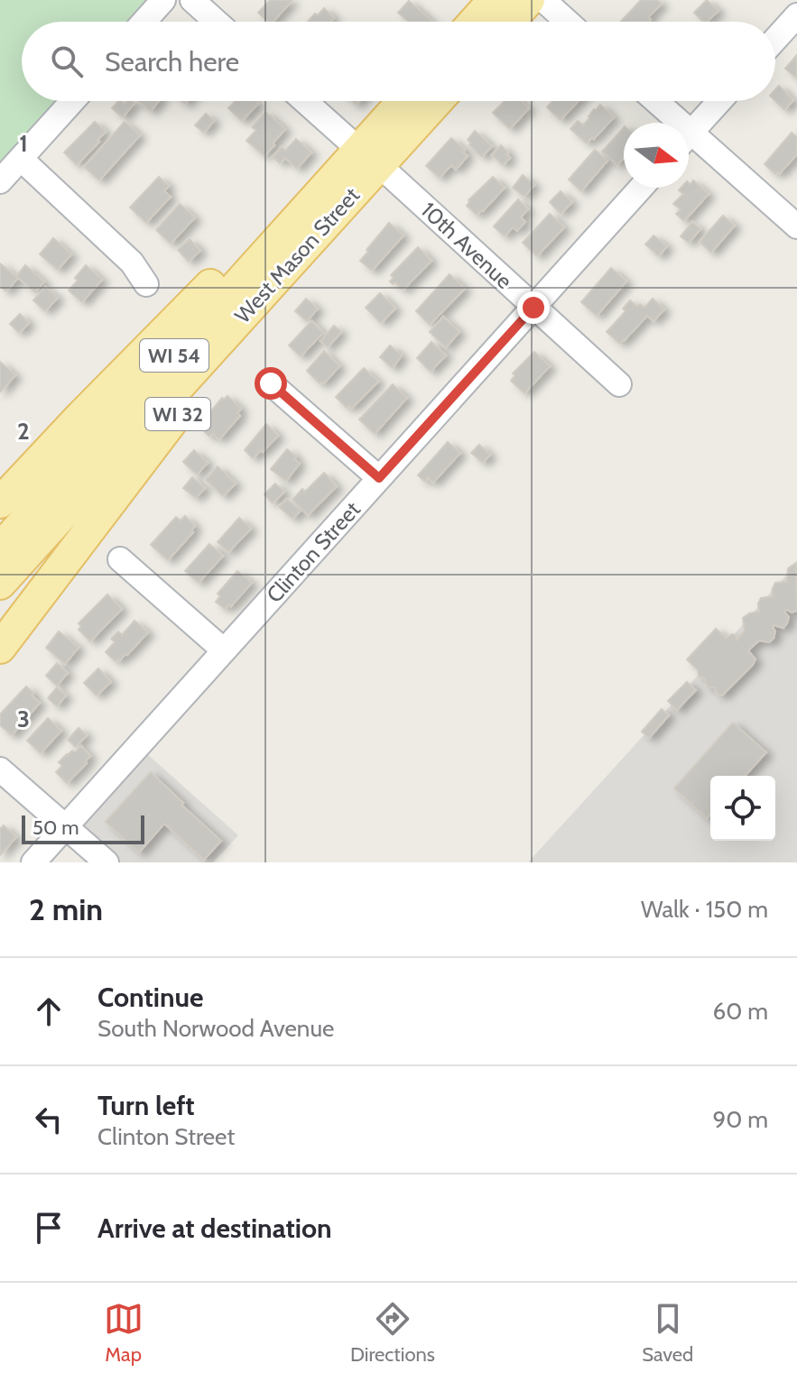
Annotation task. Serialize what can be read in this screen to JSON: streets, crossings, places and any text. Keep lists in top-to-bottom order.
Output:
{
  "streets": {
    "main road": ["West Mason Street", "WI 54", "WI 32"],
    "street": ["10th Avenue", "Clinton Street"]
  },
  "crossings": [
    ["10th Avenue", "West Mason Street"],
    ["10th Avenue", "WI 32"],
    ["10th Avenue", "Clinton Street"],
    ["West Mason Street", "WI 32"]
  ],
  "scale_bar": "50 m",
  "north": "right",
  "page": {
    "search": "Search here",
    "scale": "50 m",
    "heading": ["2 min", "Walk · 150 m"],
    "list": [
      ["Continue", "South Norwood Avenue", "60 m"],
      ["Turn left", "Clinton Street", "90 m"],
      "Arrive at destination"
    ],
    "nav": ["Map", "Directions", "Saved"]
  },
  "grid": {
    "rows": ["1", "2", "3"]
  }
}
